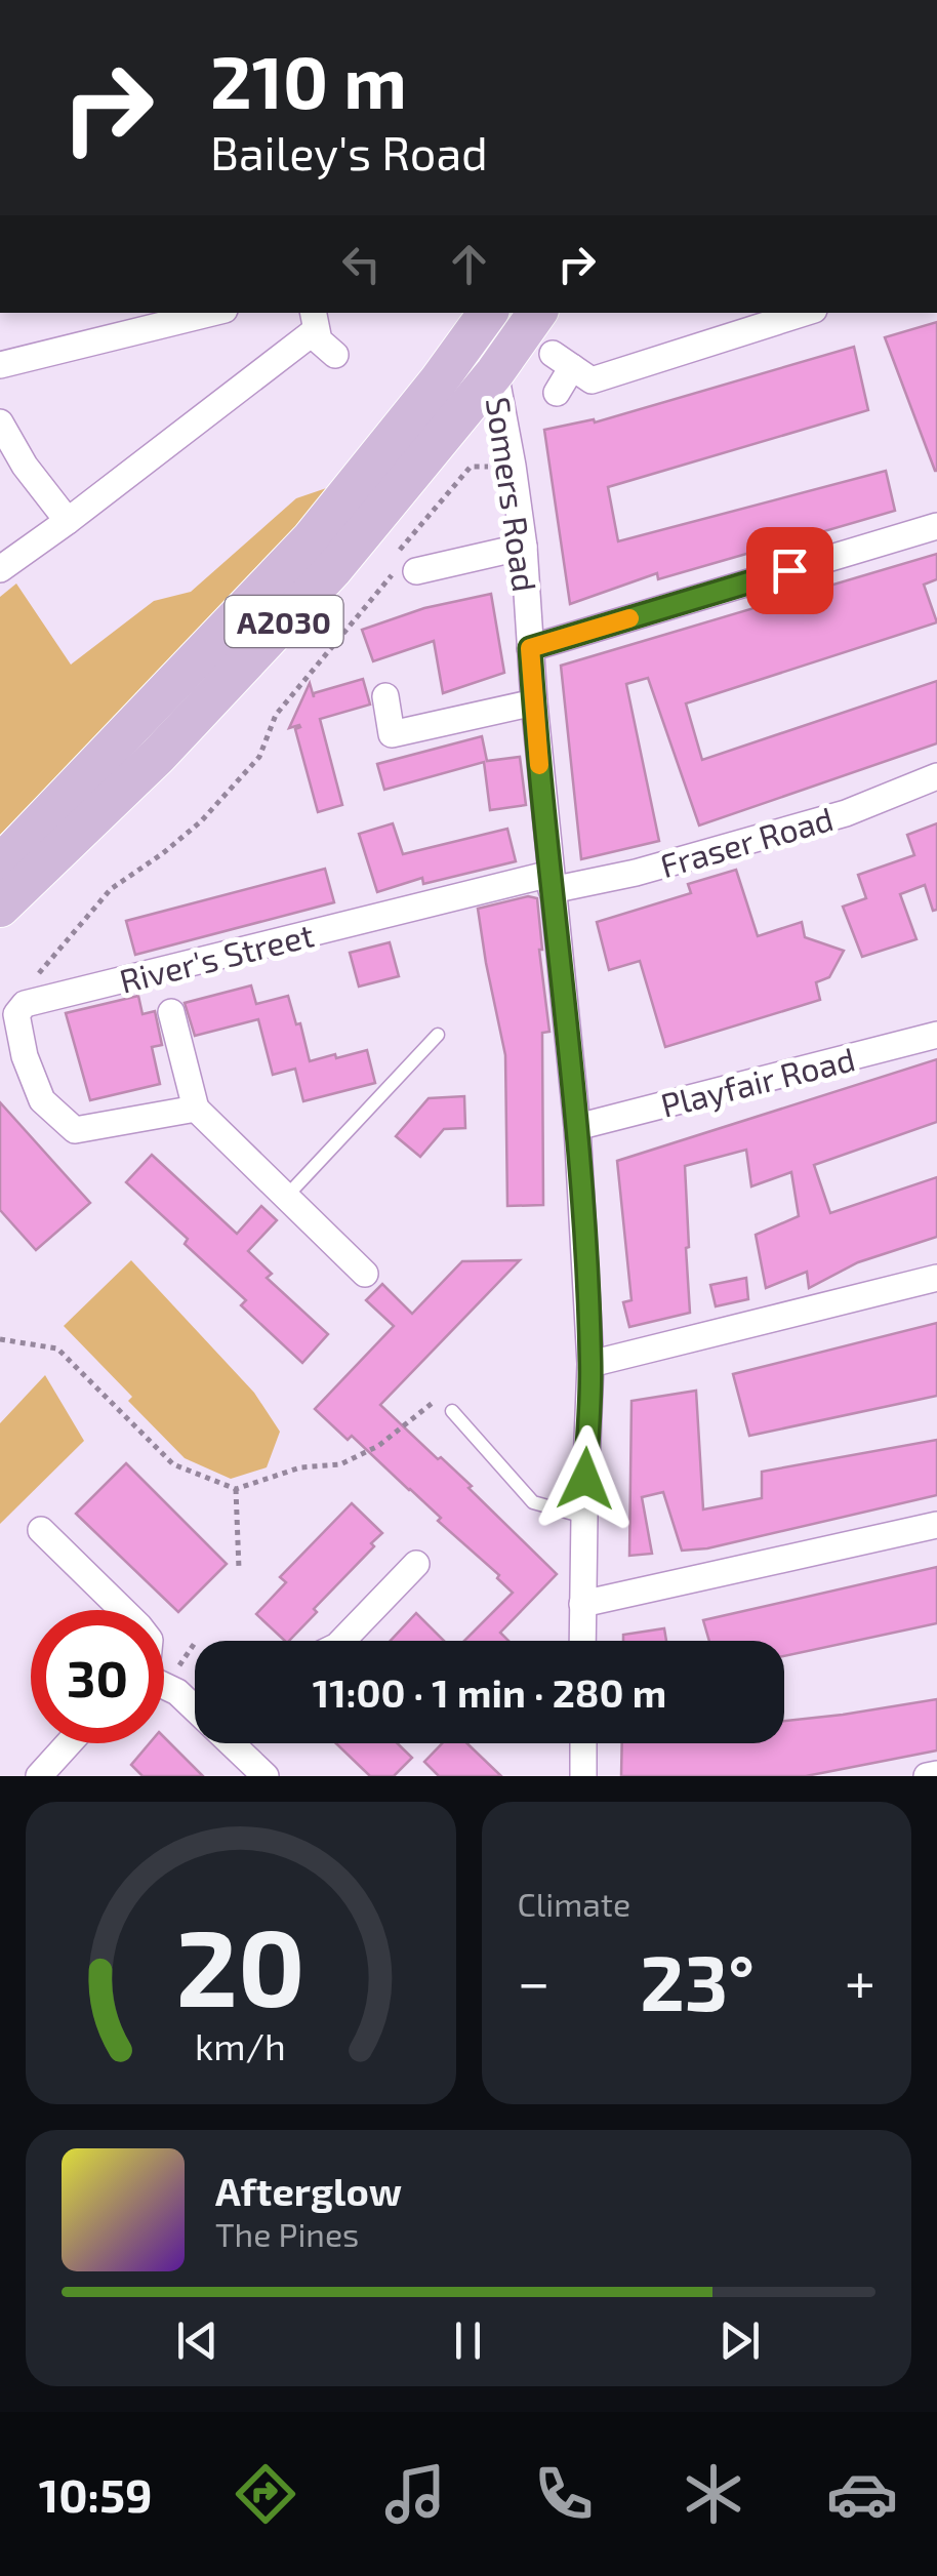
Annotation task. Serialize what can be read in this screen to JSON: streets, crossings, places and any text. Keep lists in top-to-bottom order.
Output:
{
  "streets": {
    "main road": ["A2030"],
    "street": [
      "Somers Road",
      "Fraser Road",
      "River's Street",
      "Playfair Road"
    ]
  },
  "crossings": [
    ["Somers Road", "A2030"],
    ["Somers Road", "Fraser Road"],
    ["Somers Road", "River's Street"],
    ["Somers Road", "Playfair Road"],
    ["Fraser Road", "River's Street"]
  ],
  "page": {
    "turn": ["210 m", "Bailey's Road"],
    "limit": "30",
    "trip": "11:00 · 1 min · 280 m",
    "tile": "Climate",
    "heat": ["−", "23°", "+"],
    "song": ["Afterglow", "The Pines"],
    "tabs": "10:59",
    "gauge": ["20", "km/h"]
  }
}
